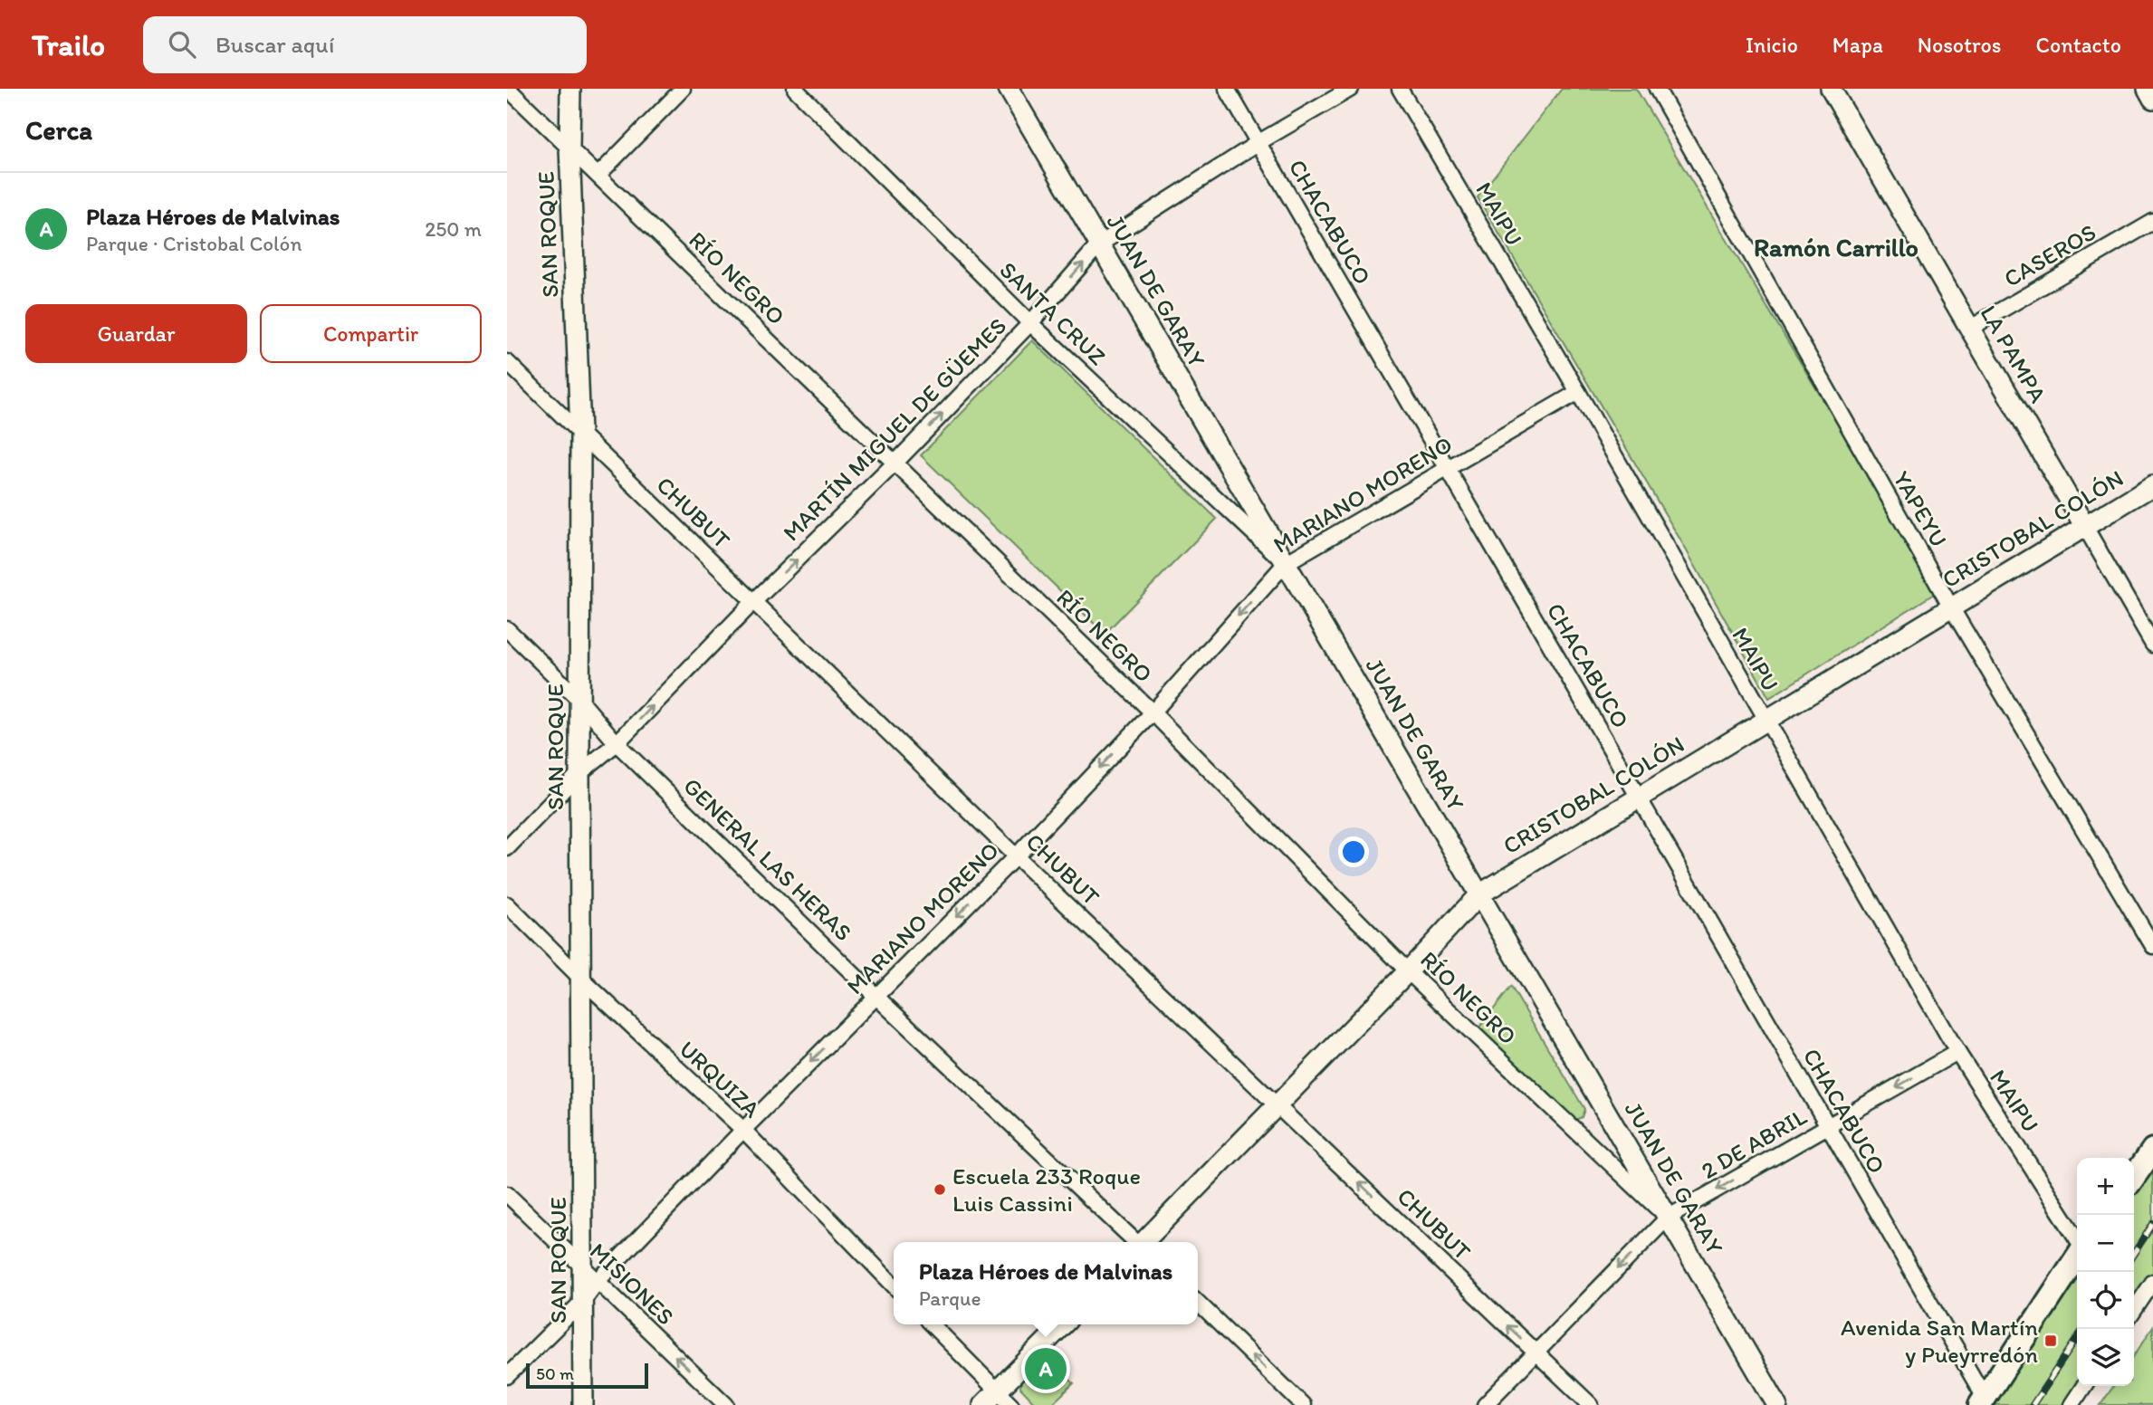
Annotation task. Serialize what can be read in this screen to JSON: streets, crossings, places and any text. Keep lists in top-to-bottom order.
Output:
{
  "streets": {
    "street": [
      "MAIPU",
      "CHACABUCO",
      "SAN ROQUE",
      "CASEROS",
      "RÍO NEGRO",
      "JUAN DE GARAY",
      "SANTA CRUZ",
      "LA PAMPA",
      "MARTÍN MIGUEL DE GÜEMES",
      "MARIANO MORENO",
      "YAPEYU",
      "CHUBUT",
      "CRISTOBAL COLÓN",
      "GENERAL LAS HERAS",
      "URQUIZA",
      "2 DE ABRIL",
      "MISIONES"
    ]
  },
  "crossings": [
    ["MAIPU", "MARIANO MORENO"],
    ["MAIPU", "CRISTOBAL COLÓN"],
    ["MAIPU", "2 DE ABRIL"],
    ["CHACABUCO", "MARTÍN MIGUEL DE GÜEMES"],
    ["CHACABUCO", "MARIANO MORENO"],
    ["CHACABUCO", "CRISTOBAL COLÓN"],
    ["CHACABUCO", "2 DE ABRIL"],
    ["SAN ROQUE", "RÍO NEGRO"],
    ["SAN ROQUE", "MARTÍN MIGUEL DE GÜEMES"],
    ["SAN ROQUE", "MARIANO MORENO"],
    ["SAN ROQUE", "CHUBUT"],
    ["SAN ROQUE", "GENERAL LAS HERAS"],
    ["SAN ROQUE", "URQUIZA"],
    ["SAN ROQUE", "MISIONES"],
    ["CASEROS", "LA PAMPA"],
    ["RÍO NEGRO", "JUAN DE GARAY"],
    ["RÍO NEGRO", "MARTÍN MIGUEL DE GÜEMES"],
    ["RÍO NEGRO", "MARIANO MORENO"],
    ["RÍO NEGRO", "CRISTOBAL COLÓN"],
    ["RÍO NEGRO", "2 DE ABRIL"],
    ["JUAN DE GARAY", "SANTA CRUZ"],
    ["JUAN DE GARAY", "MARTÍN MIGUEL DE GÜEMES"],
    ["JUAN DE GARAY", "MARIANO MORENO"],
    ["JUAN DE GARAY", "CRISTOBAL COLÓN"],
    ["JUAN DE GARAY", "2 DE ABRIL"],
    ["SANTA CRUZ", "MARTÍN MIGUEL DE GÜEMES"],
    ["SANTA CRUZ", "MARIANO MORENO"],
    ["LA PAMPA", "CRISTOBAL COLÓN"],
    ["MARTÍN MIGUEL DE GÜEMES", "CHUBUT"],
    ["MARTÍN MIGUEL DE GÜEMES", "GENERAL LAS HERAS"],
    ["MARIANO MORENO", "CHUBUT"],
    ["MARIANO MORENO", "GENERAL LAS HERAS"],
    ["MARIANO MORENO", "URQUIZA"],
    ["MARIANO MORENO", "MISIONES"],
    ["YAPEYU", "CRISTOBAL COLÓN"],
    ["CHUBUT", "CRISTOBAL COLÓN"],
    ["CHUBUT", "2 DE ABRIL"]
  ],
  "one_way": [
    "MARTÍN MIGUEL DE GÜEMES",
    "MARIANO MORENO",
    "2 DE ABRIL",
    "MISIONES"
  ],
  "districts": ["Ramón Carrillo"],
  "places": {
    "other": ["Escuela 233 Roque Luis Cassini"],
    "transit": ["Avenida San Martín y Pueyrredón"]
  },
  "scale_bar": "50 m",
  "page": {
    "header": "Trailo",
    "search": "Buscar aquí",
    "nav": [
      "Inicio",
      "Mapa",
      "Nosotros",
      "Contacto"
    ],
    "heading": "Cerca",
    "list": [
      {
        "mark": "A",
        "name": "Plaza Héroes de Malvinas",
        "note": "Parque · Cristobal Colón",
        "value": "250 m"
      }
    ],
    "buttons": ["Guardar", "Compartir"],
    "map_buttons": ["+", "−"],
    "popup": ["Plaza Héroes de Malvinas", "Parque"],
    "pins": "A",
    "scale": "50 m"
  }
}
